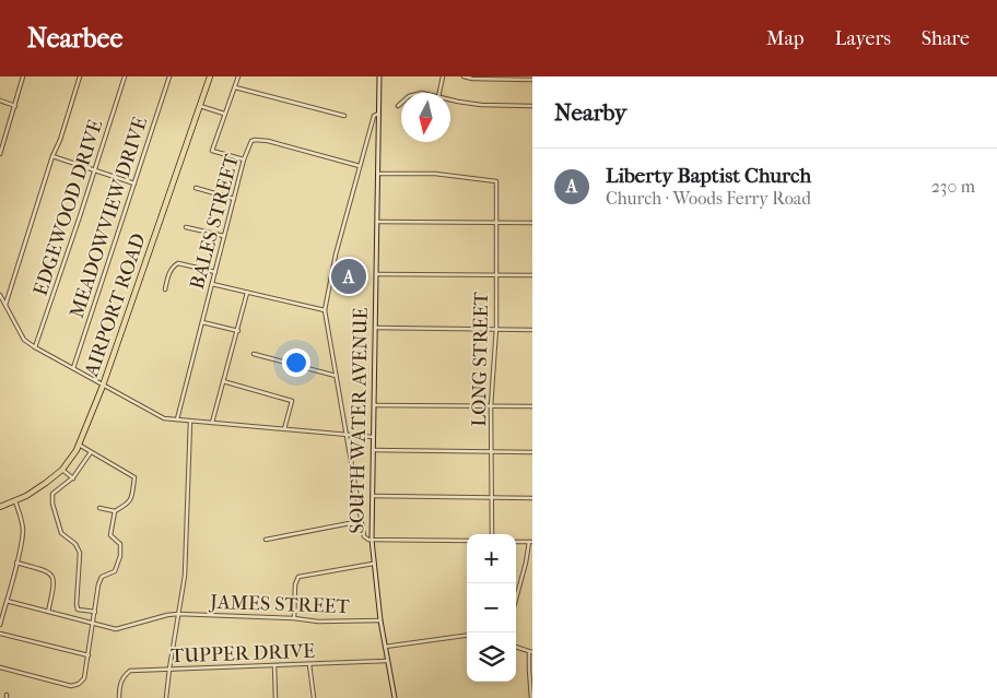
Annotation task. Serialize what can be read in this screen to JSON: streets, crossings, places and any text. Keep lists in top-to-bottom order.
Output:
{
  "streets": {
    "highway": ["AIRPORT ROAD"],
    "main road": ["SOUTH WATER AVENUE"],
    "street": [
      "EDGEWOOD DRIVE",
      "MEADOWVIEW DRIVE",
      "BALES STREET",
      "LONG STREET",
      "JAMES STREET",
      "TUPPER DRIVE"
    ]
  },
  "crossings": [
    ["LONG STREET", "SOUTH WATER AVENUE"],
    ["SOUTH WATER AVENUE", "JAMES STREET"],
    ["SOUTH WATER AVENUE", "TUPPER DRIVE"]
  ],
  "north": "bottom",
  "page": {
    "header": "Nearbee",
    "nav": ["Map", "Layers", "Share"],
    "heading": "Nearby",
    "list": [
      {
        "mark": "A",
        "name": "Liberty Baptist Church",
        "note": "Church · Woods Ferry Road",
        "value": "230 m"
      }
    ],
    "pins": "A",
    "map_buttons": ["+", "−"]
  }
}
